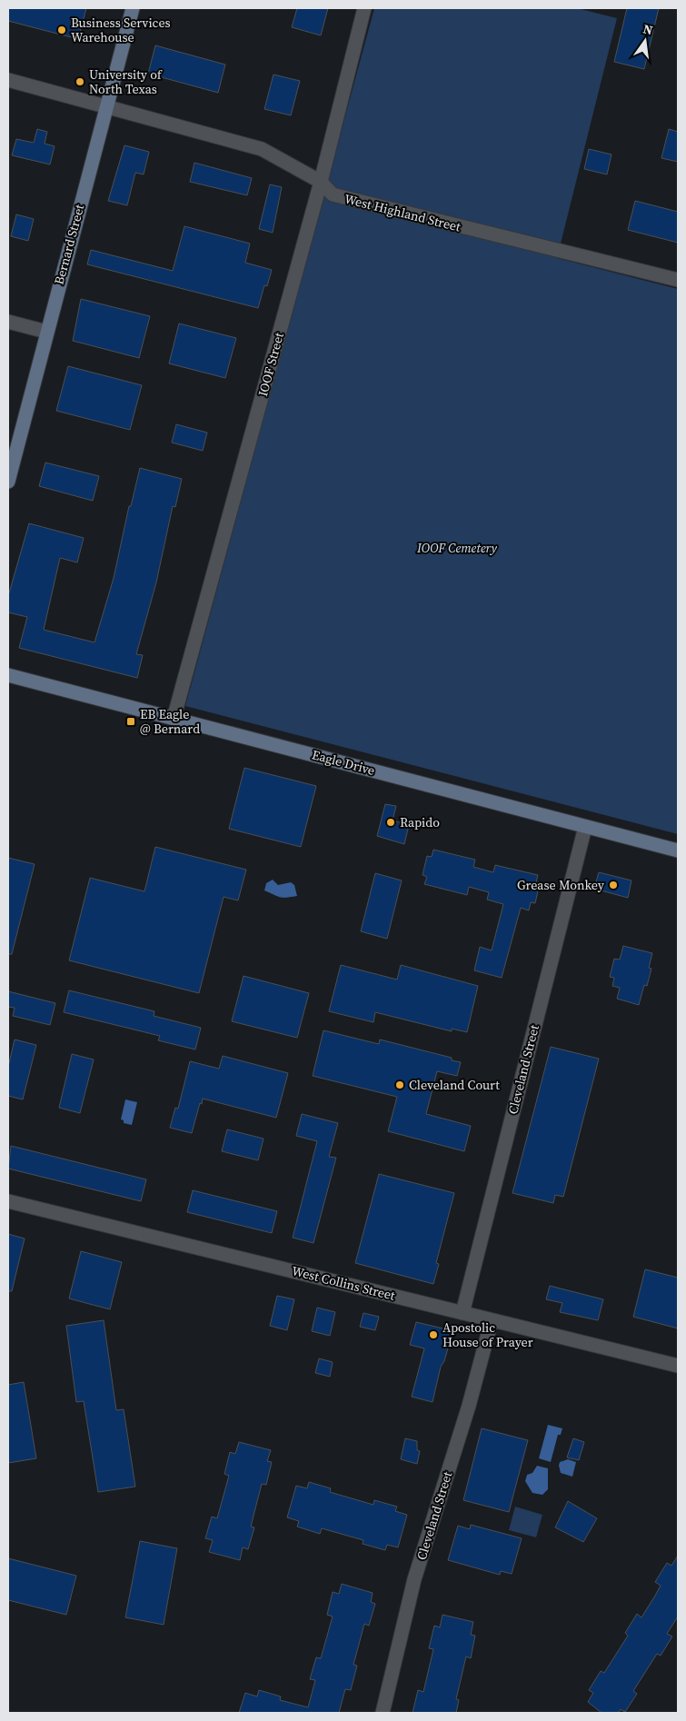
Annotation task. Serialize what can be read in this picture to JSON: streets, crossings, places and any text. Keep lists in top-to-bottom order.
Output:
{
  "streets": {
    "street": [
      "West Highland Street",
      "Bernard Street",
      "IOOF Street",
      "Eagle Drive",
      "Cleveland Street",
      "West Collins Street"
    ]
  },
  "crossings": [
    ["West Highland Street", "Bernard Street"],
    ["West Highland Street", "IOOF Street"],
    ["IOOF Street", "Eagle Drive"],
    ["Eagle Drive", "Cleveland Street"],
    ["Cleveland Street", "West Collins Street"]
  ],
  "parks": ["IOOF Cemetery"],
  "places": {
    "other": [
      "Business Services Warehouse",
      "University of North Texas",
      "Rapido",
      "Grease Monkey",
      "Cleveland Court",
      "Apostolic House of Prayer"
    ],
    "transit": ["EB Eagle @ Bernard"]
  },
  "north": "top"
}
